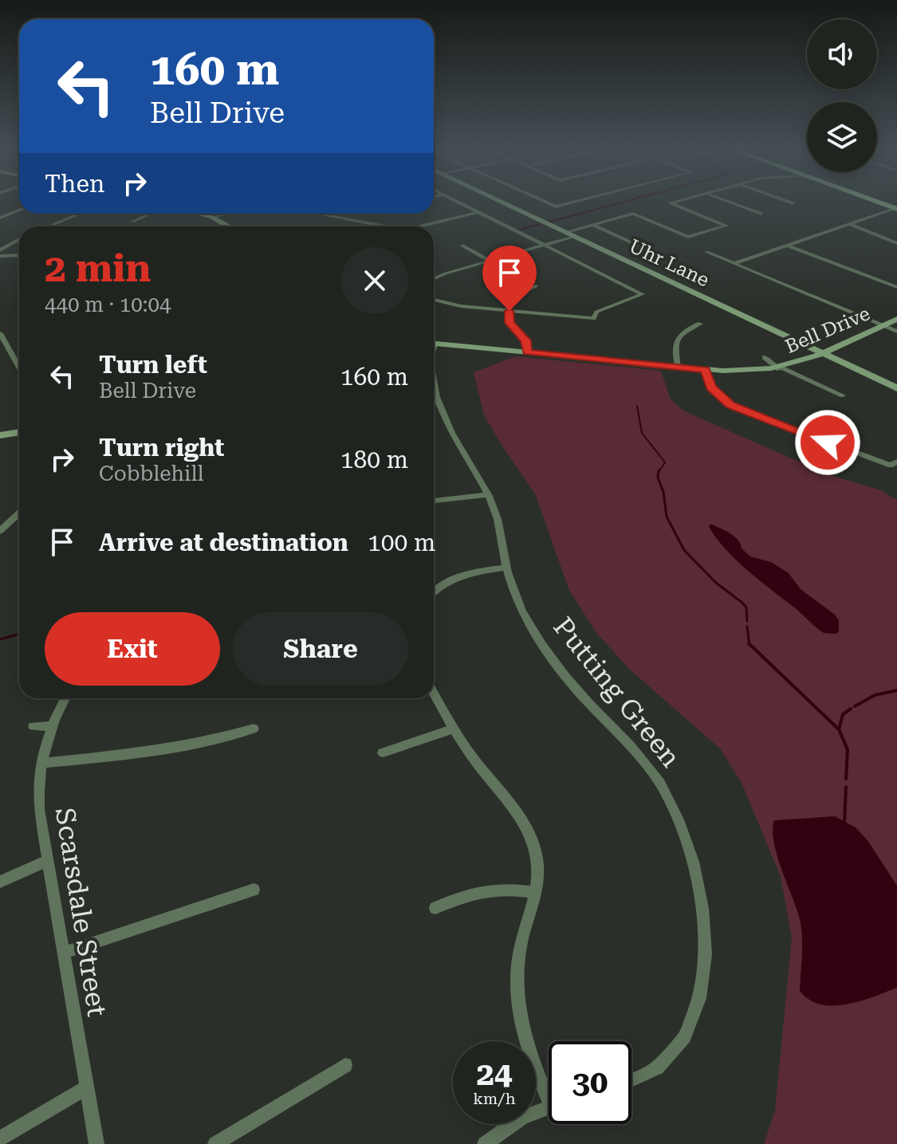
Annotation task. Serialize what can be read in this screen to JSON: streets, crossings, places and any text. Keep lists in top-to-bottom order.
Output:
{
  "streets": {
    "street": [
      "Uhr Lane",
      "Bell Drive",
      "Putting Green",
      "Scarsdale Street"
    ]
  },
  "crossings": [
    ["Uhr Lane", "Bell Drive"]
  ],
  "page": {
    "turn": ["160 m", "Bell Drive"],
    "then": "Then",
    "heading": ["2 min", "440 m · 10:04"],
    "list": [
      {
        "name": "Turn left",
        "note": "Bell Drive",
        "value": "160 m"
      },
      {
        "name": "Turn right",
        "note": "Cobblehill",
        "value": "180 m"
      },
      {
        "name": "Arrive at destination",
        "value": "100 m"
      }
    ],
    "buttons": ["Exit", "Share"],
    "speed": "24 km/h",
    "limit": "30"
  }
}
